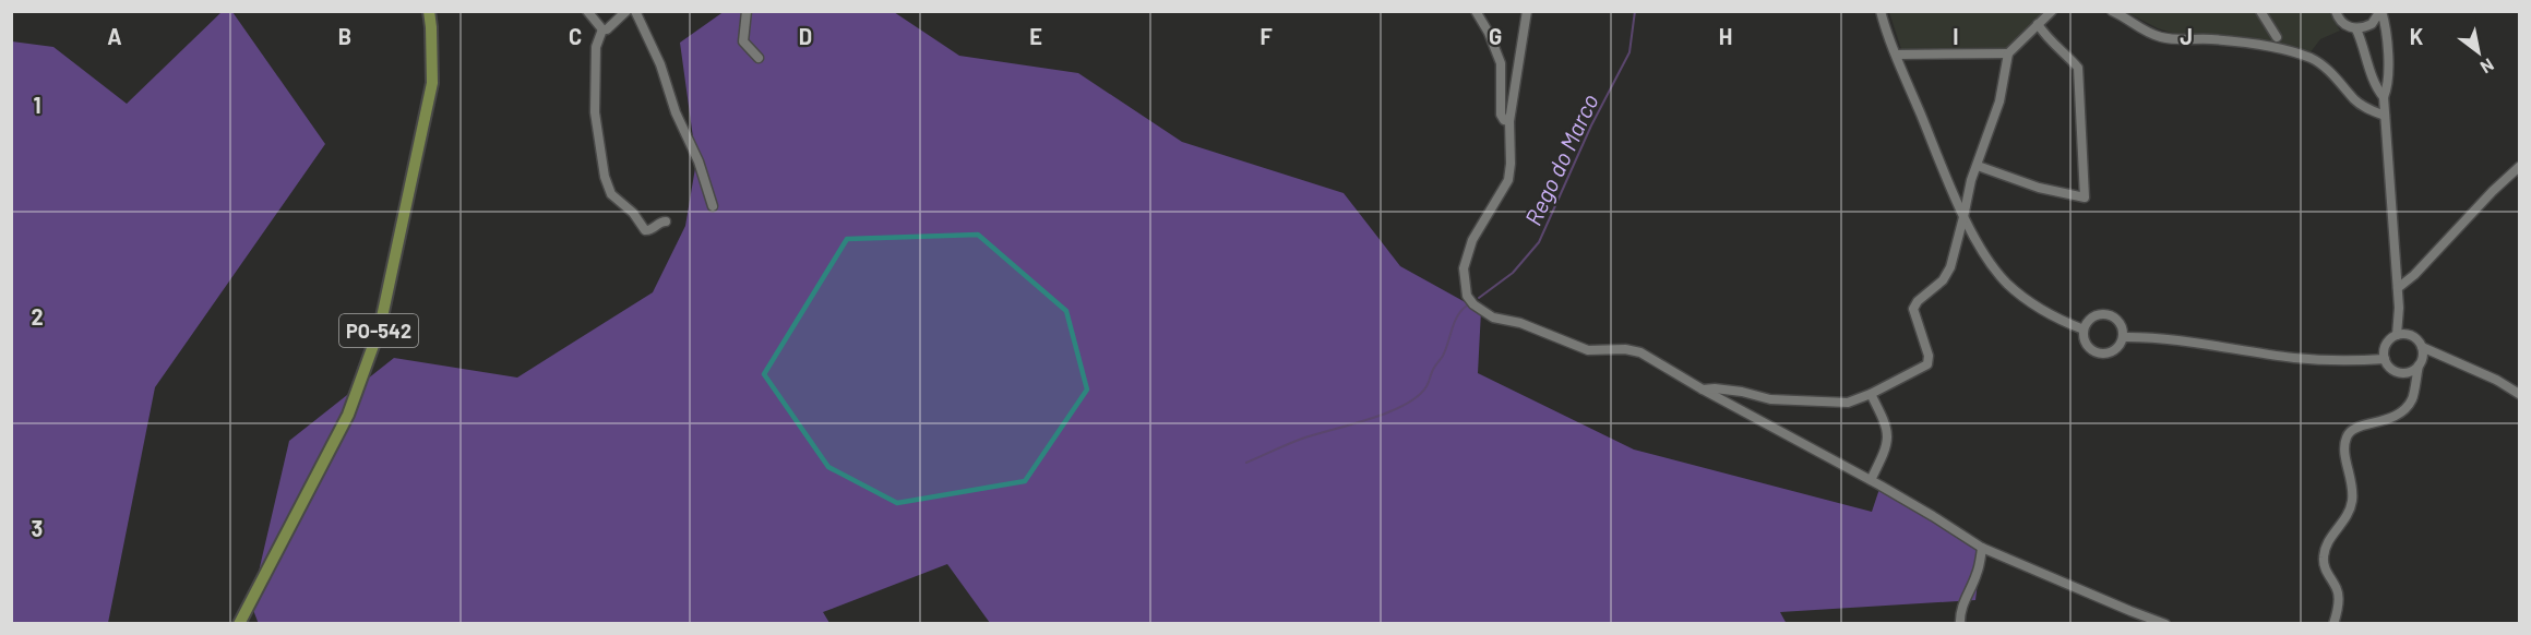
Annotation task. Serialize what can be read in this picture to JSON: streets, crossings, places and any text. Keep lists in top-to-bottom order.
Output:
{
  "streets": {
    "main road": ["PO-542"]
  },
  "water": ["Rego do Marco"],
  "north": "bottom right",
  "grid": {
    "columns": [
      "A",
      "B",
      "C",
      "D",
      "E",
      "F",
      "G",
      "H",
      "I",
      "J",
      "K"
    ],
    "rows": ["1", "2", "3"]
  }
}
